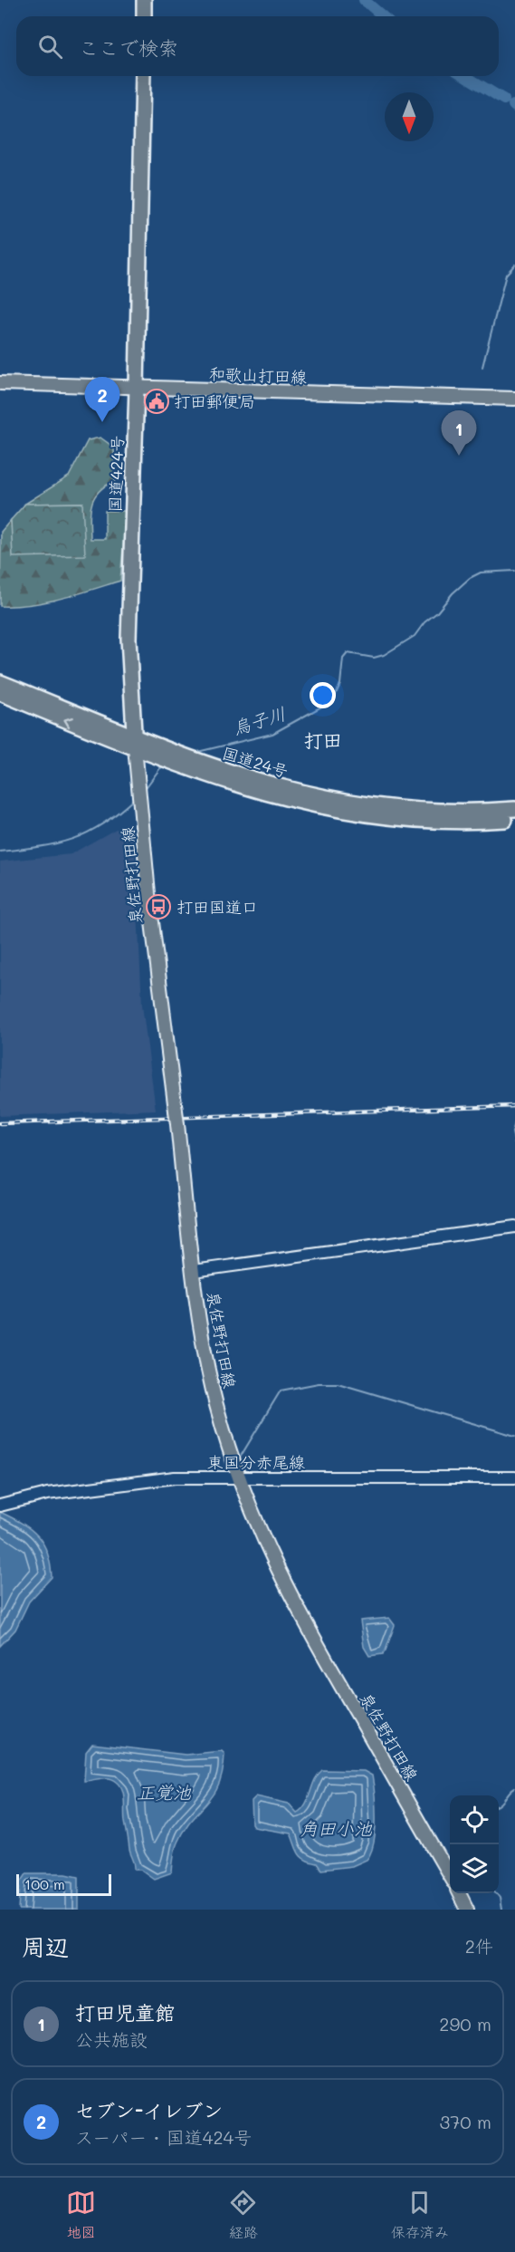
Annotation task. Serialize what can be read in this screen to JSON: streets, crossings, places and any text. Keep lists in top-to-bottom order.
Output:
{
  "streets": {
    "highway": ["国道424号", "国道24号"],
    "main road": ["和歌山打田線", "泉佐野打田線"],
    "street": ["東国分赤尾線"]
  },
  "crossings": [
    ["和歌山打田線", "国道424号"],
    ["国道424号", "国道24号"],
    ["国道424号", "泉佐野打田線"],
    ["国道24号", "泉佐野打田線"],
    ["泉佐野打田線", "東国分赤尾線"]
  ],
  "districts": ["打田"],
  "water": ["烏子川", "正覚池", "角田小池"],
  "places": {
    "public building": ["打田郵便局"],
    "bus stop": ["打田国道口"]
  },
  "scale_bar": "100 m",
  "north": "bottom",
  "page": {
    "search": "ここで検索",
    "pins": ["2", "1"],
    "scale": "100 m",
    "heading": ["周辺", "2件"],
    "list": [
      {
        "mark": "1",
        "name": "打田児童館",
        "note": "公共施設",
        "value": "290 m"
      },
      {
        "mark": "2",
        "name": "セブン-イレブン",
        "note": "スーパー · 国道424号",
        "value": "370 m"
      }
    ],
    "nav": ["地図", "経路", "保存済み"]
  }
}
